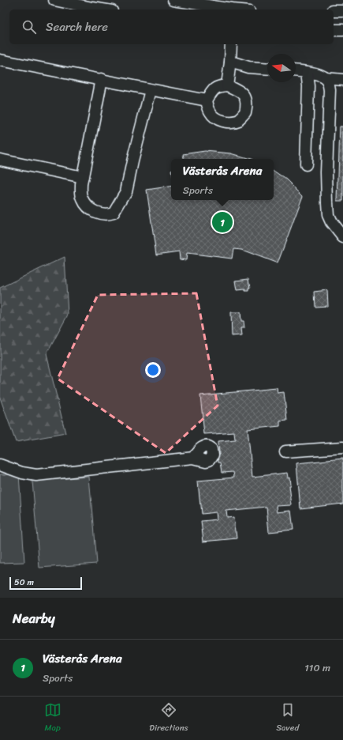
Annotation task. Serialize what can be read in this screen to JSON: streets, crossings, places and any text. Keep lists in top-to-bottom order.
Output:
{
  "scale_bar": "50 m",
  "north": "left",
  "page": {
    "search": "Search here",
    "popup": ["Västerås Arena", "Sports"],
    "pins": "1",
    "scale": "50 m",
    "heading": "Nearby",
    "list": [
      {
        "mark": "1",
        "name": "Västerås Arena",
        "note": "Sports",
        "value": "110 m"
      }
    ],
    "nav": ["Map", "Directions", "Saved"]
  }
}
